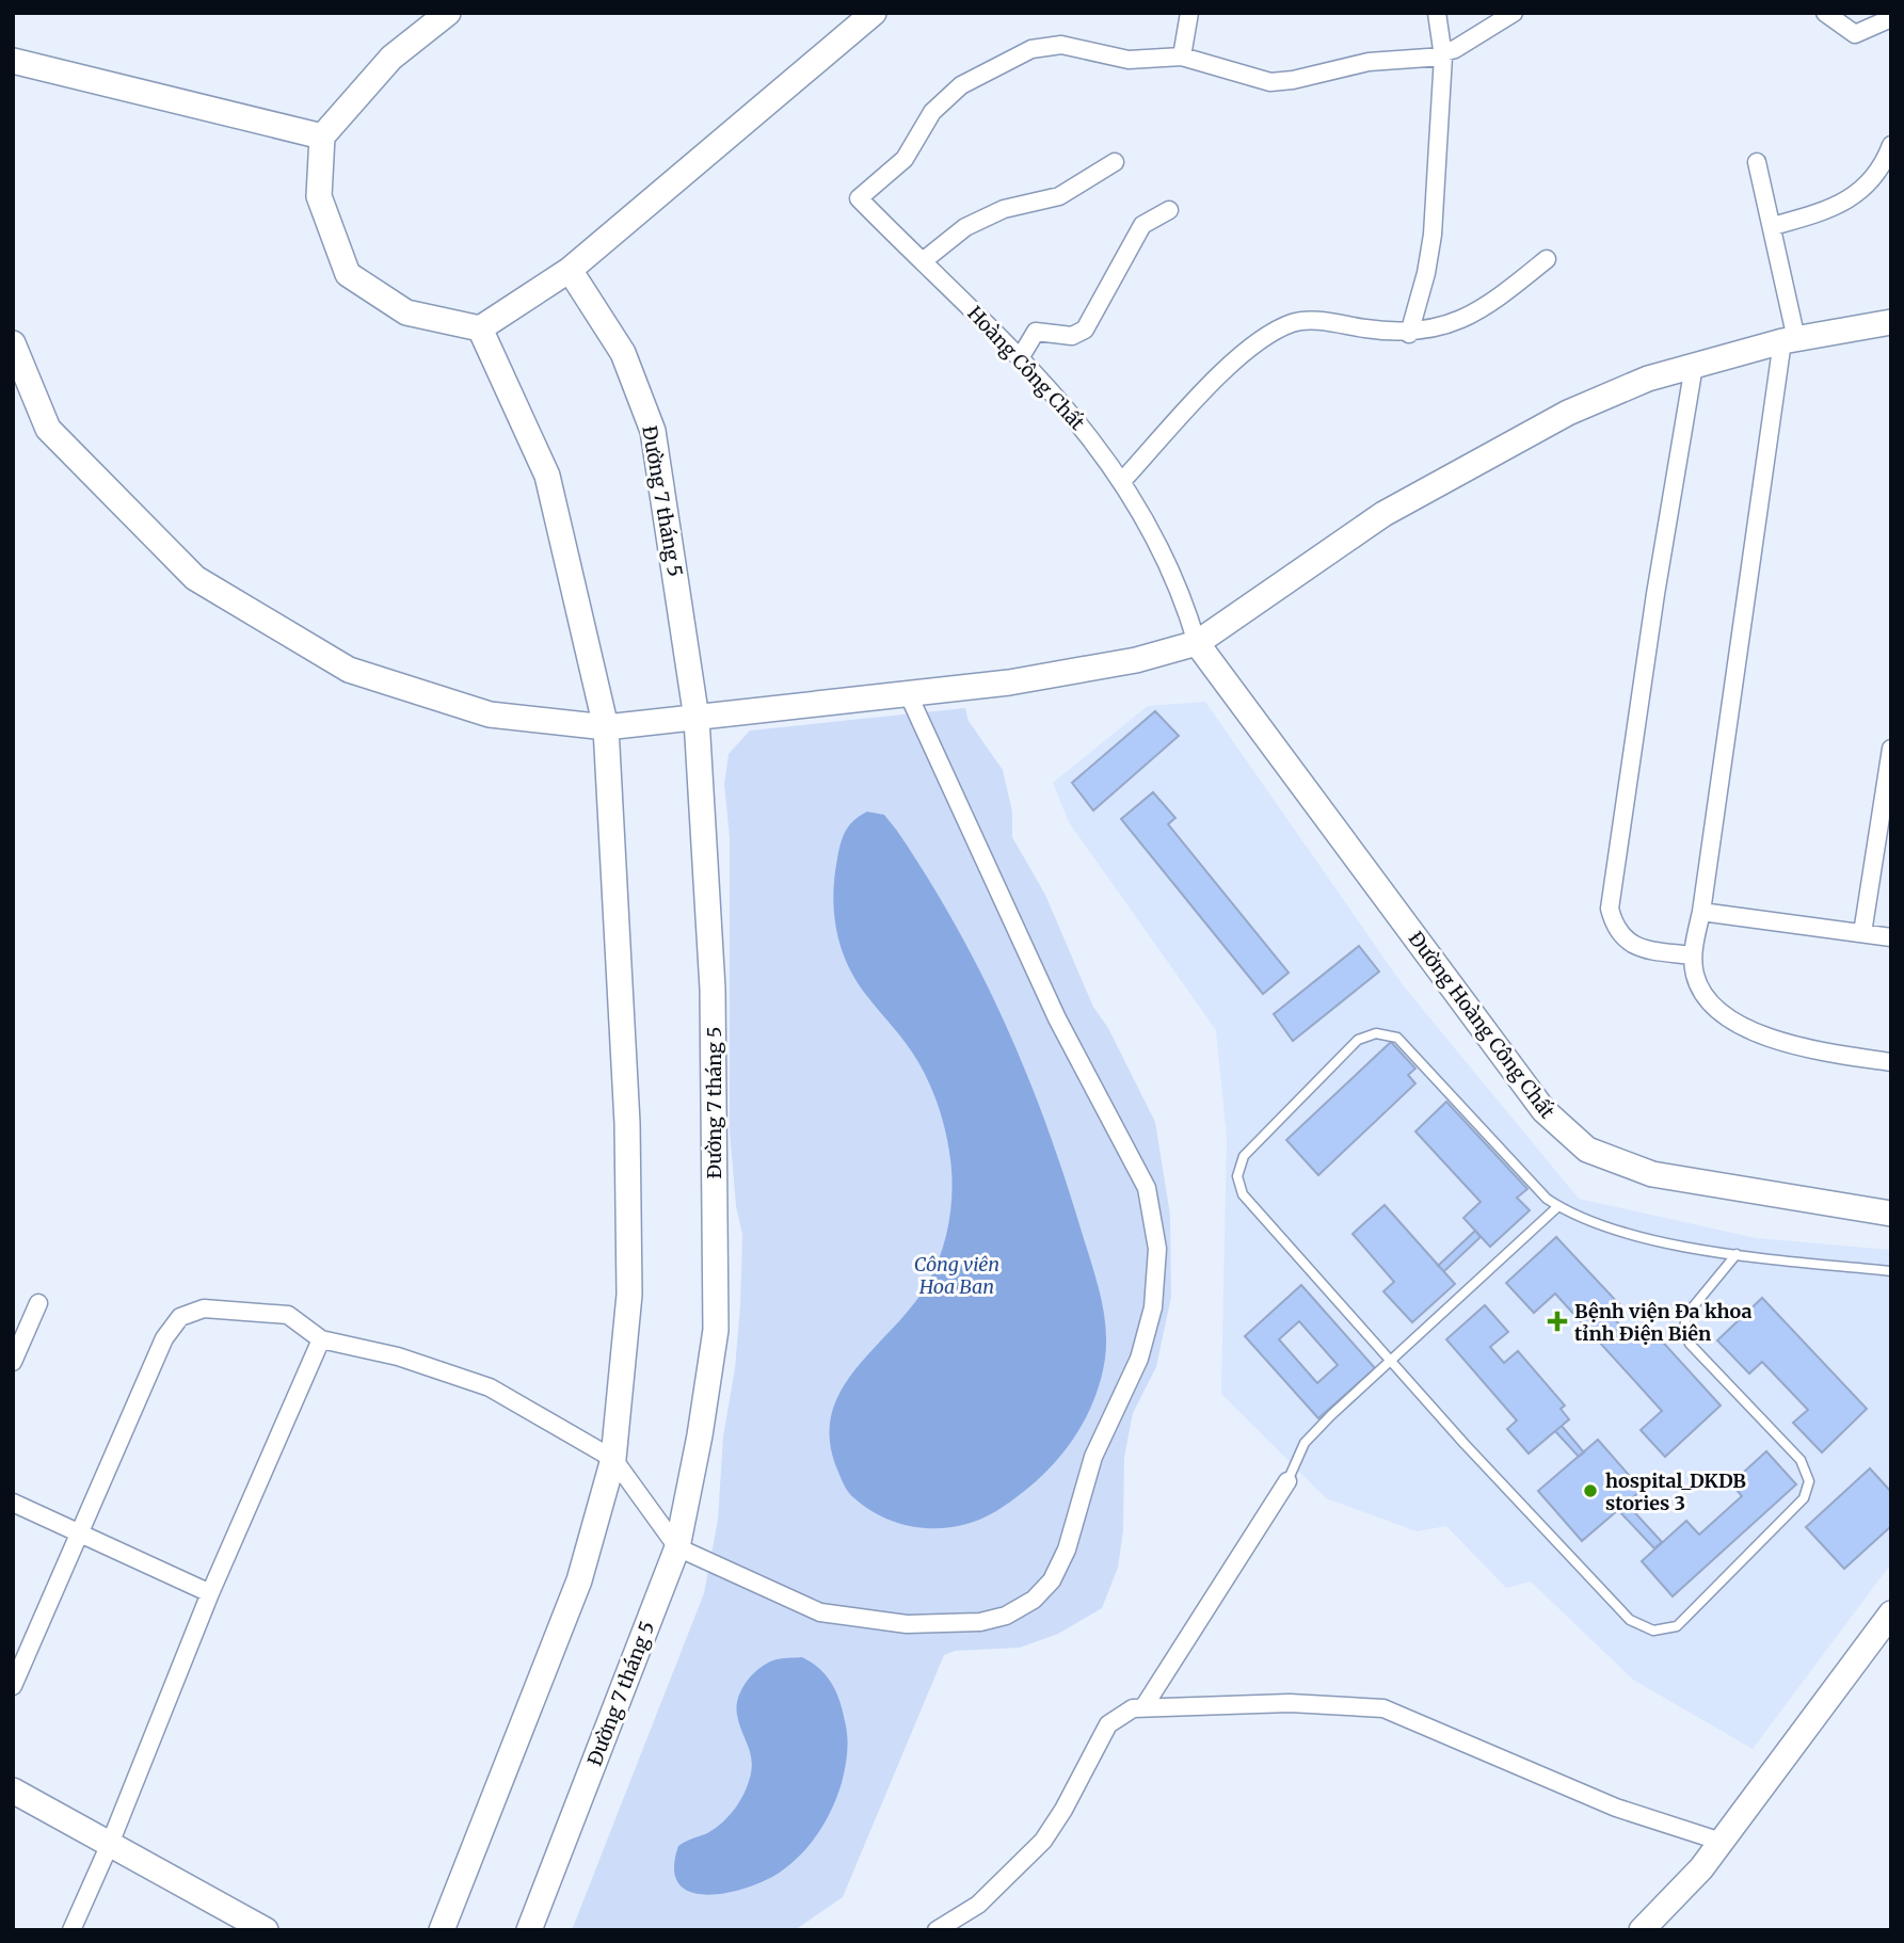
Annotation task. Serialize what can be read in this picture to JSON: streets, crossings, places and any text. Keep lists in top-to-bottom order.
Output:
{
  "streets": {
    "street": ["Hoàng Công Chất", "Đường 7 tháng 5", "Đường Hoàng Công Chất"]
  },
  "crossings": [
    ["Hoàng Công Chất", "Đường Hoàng Công Chất"]
  ],
  "parks": ["Công viên Hoa Ban"],
  "places": {
    "health": ["Bệnh viện Đa khoa tỉnh Điện Biên"],
    "other": ["hospital_DKDB stories 3"]
  }
}
